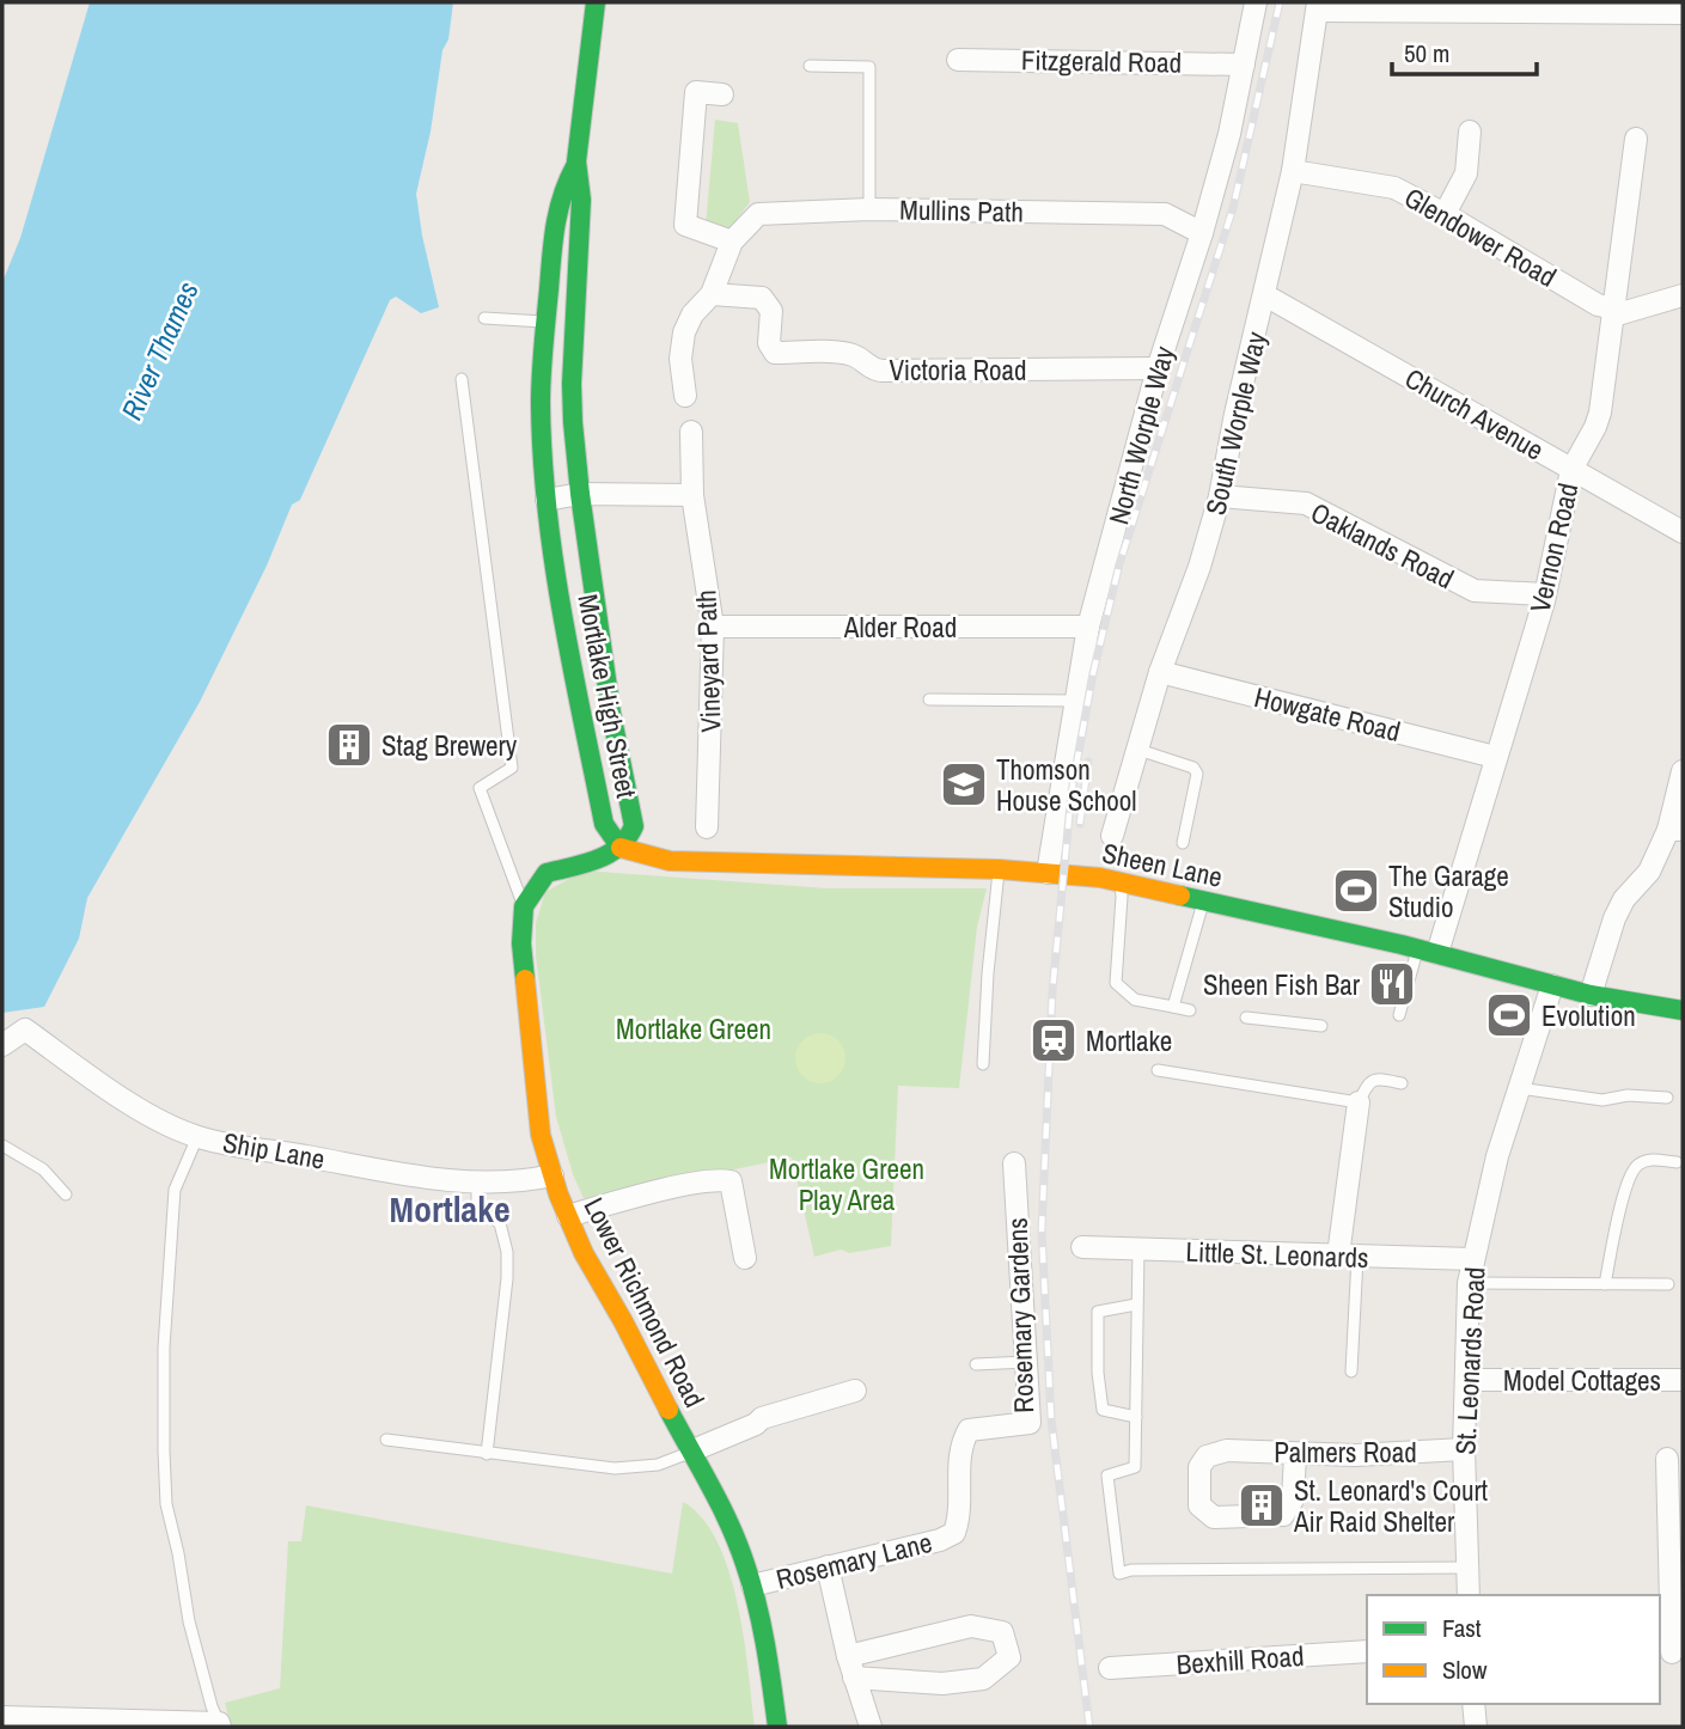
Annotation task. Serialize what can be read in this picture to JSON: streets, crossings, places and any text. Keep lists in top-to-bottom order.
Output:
{
  "streets": {
    "main road": ["Mortlake High Street", "Sheen Lane", "Lower Richmond Road"],
    "street": [
      "Fitzgerald Road",
      "Mullins Path",
      "Glendower Road",
      "Victoria Road",
      "Church Avenue",
      "South Worple Way",
      "North Worple Way",
      "Oaklands Road",
      "Vernon Road",
      "Alder Road",
      "Vineyard Path",
      "Howgate Road",
      "Ship Lane",
      "Little St. Leonards",
      "Rosemary Gardens",
      "St. Leonards Road",
      "Model Cottages",
      "Palmers Road",
      "Rosemary Lane",
      "Bexhill Road"
    ]
  },
  "crossings": [
    ["Fitzgerald Road", "North Worple Way"],
    ["Mullins Path", "North Worple Way"],
    ["Glendower Road", "South Worple Way"],
    ["Glendower Road", "Vernon Road"],
    ["Victoria Road", "North Worple Way"],
    ["Church Avenue", "South Worple Way"],
    ["Church Avenue", "Vernon Road"],
    ["South Worple Way", "Oaklands Road"],
    ["South Worple Way", "Howgate Road"],
    ["North Worple Way", "Alder Road"],
    ["North Worple Way", "Sheen Lane"],
    ["Oaklands Road", "Vernon Road"],
    ["Vernon Road", "Howgate Road"],
    ["Vernon Road", "Sheen Lane"],
    ["Alder Road", "Vineyard Path"],
    ["Mortlake High Street", "Sheen Lane"],
    ["Sheen Lane", "St. Leonards Road"],
    ["Ship Lane", "Lower Richmond Road"],
    ["Little St. Leonards", "St. Leonards Road"],
    ["Lower Richmond Road", "Rosemary Lane"],
    ["Rosemary Gardens", "Rosemary Lane"],
    ["St. Leonards Road", "Palmers Road"]
  ],
  "districts": ["Mortlake"],
  "water": ["River Thames"],
  "parks": ["Mortlake Green", "Mortlake Green Play Area"],
  "places": {
    "building": ["Stag Brewery", "St. Leonard's Court Air Raid Shelter"],
    "school or university": ["Thomson House School"],
    "sports": ["The Garage Studio", "Evolution"],
    "restaurant": ["Sheen Fish Bar"],
    "station": ["Mortlake"]
  },
  "legend": ["Fast", "Slow"],
  "scale_bar": "50 m"
}
